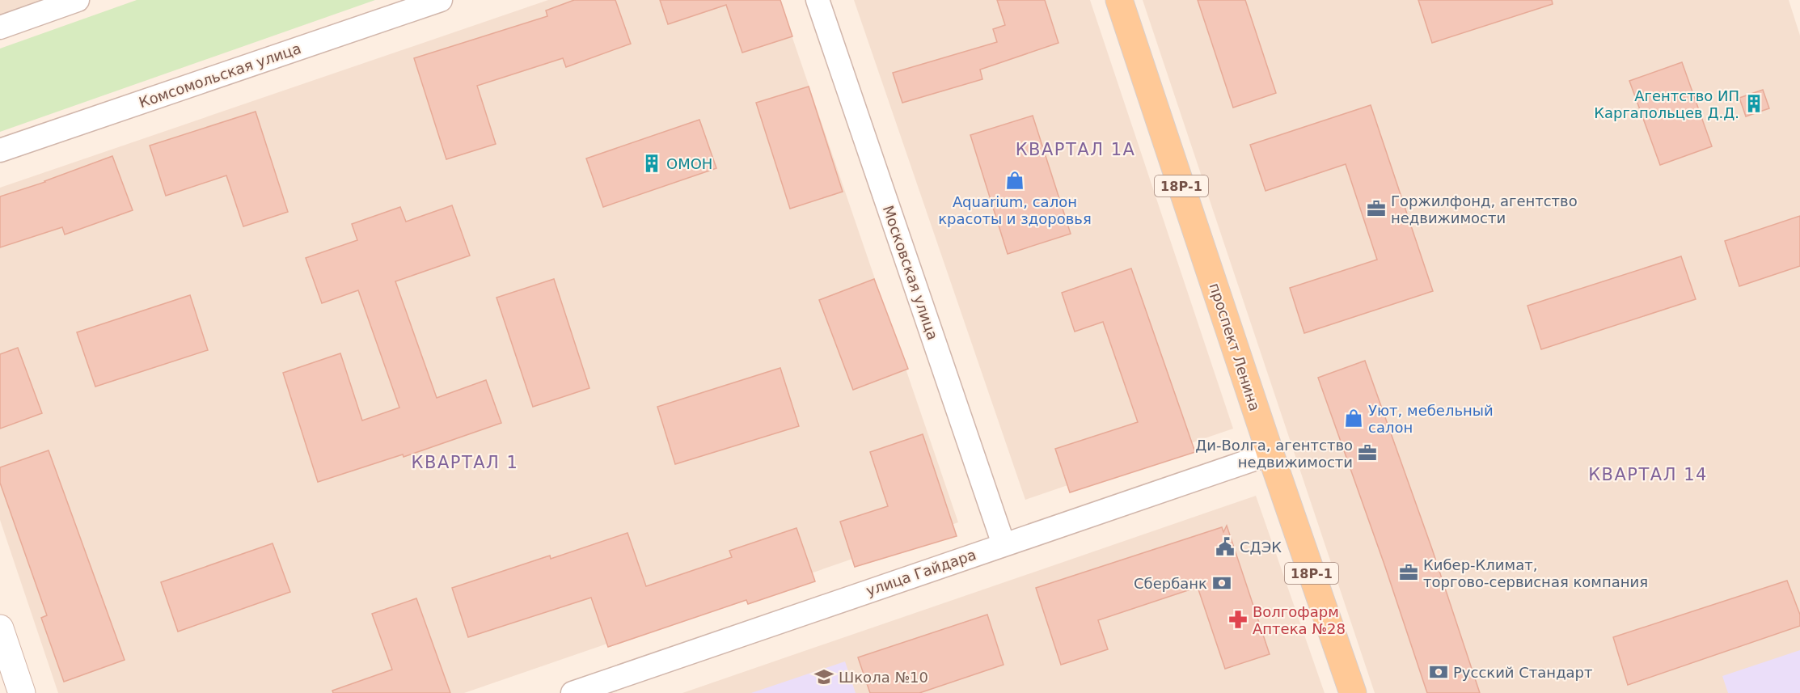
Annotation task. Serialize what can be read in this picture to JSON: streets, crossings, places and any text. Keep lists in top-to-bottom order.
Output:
{
  "streets": {
    "main road": ["18Р-1", "проспект Ленина"],
    "street": ["Комсомольская улица", "Московская улица", "улица Гайдара"]
  },
  "crossings": [
    ["Московская улица", "улица Гайдара"],
    ["проспект Ленина", "улица Гайдара"]
  ],
  "districts": ["КВАРТАЛ 1А", "КВАРТАЛ 1", "КВАРТАЛ 14"],
  "places": {
    "building": ["Агентство ИП Каргапольцев Д.Д.", "ОМОН"],
    "shop": ["Aquarium, салон красоты и здоровья", "Уют, мебельный салон"],
    "office": ["Горжилфонд, агентство недвижимости", "Ди-Волга, агентство недвижимости", "Кибер-Климат, торгово-сервисная компания"],
    "public building": ["СДЭК"],
    "bank": ["Сбербанк", "Русский Стандарт"],
    "pharmacy": ["Волгофарм Аптека №28"],
    "school or university": ["Школа №10"]
  }
}
